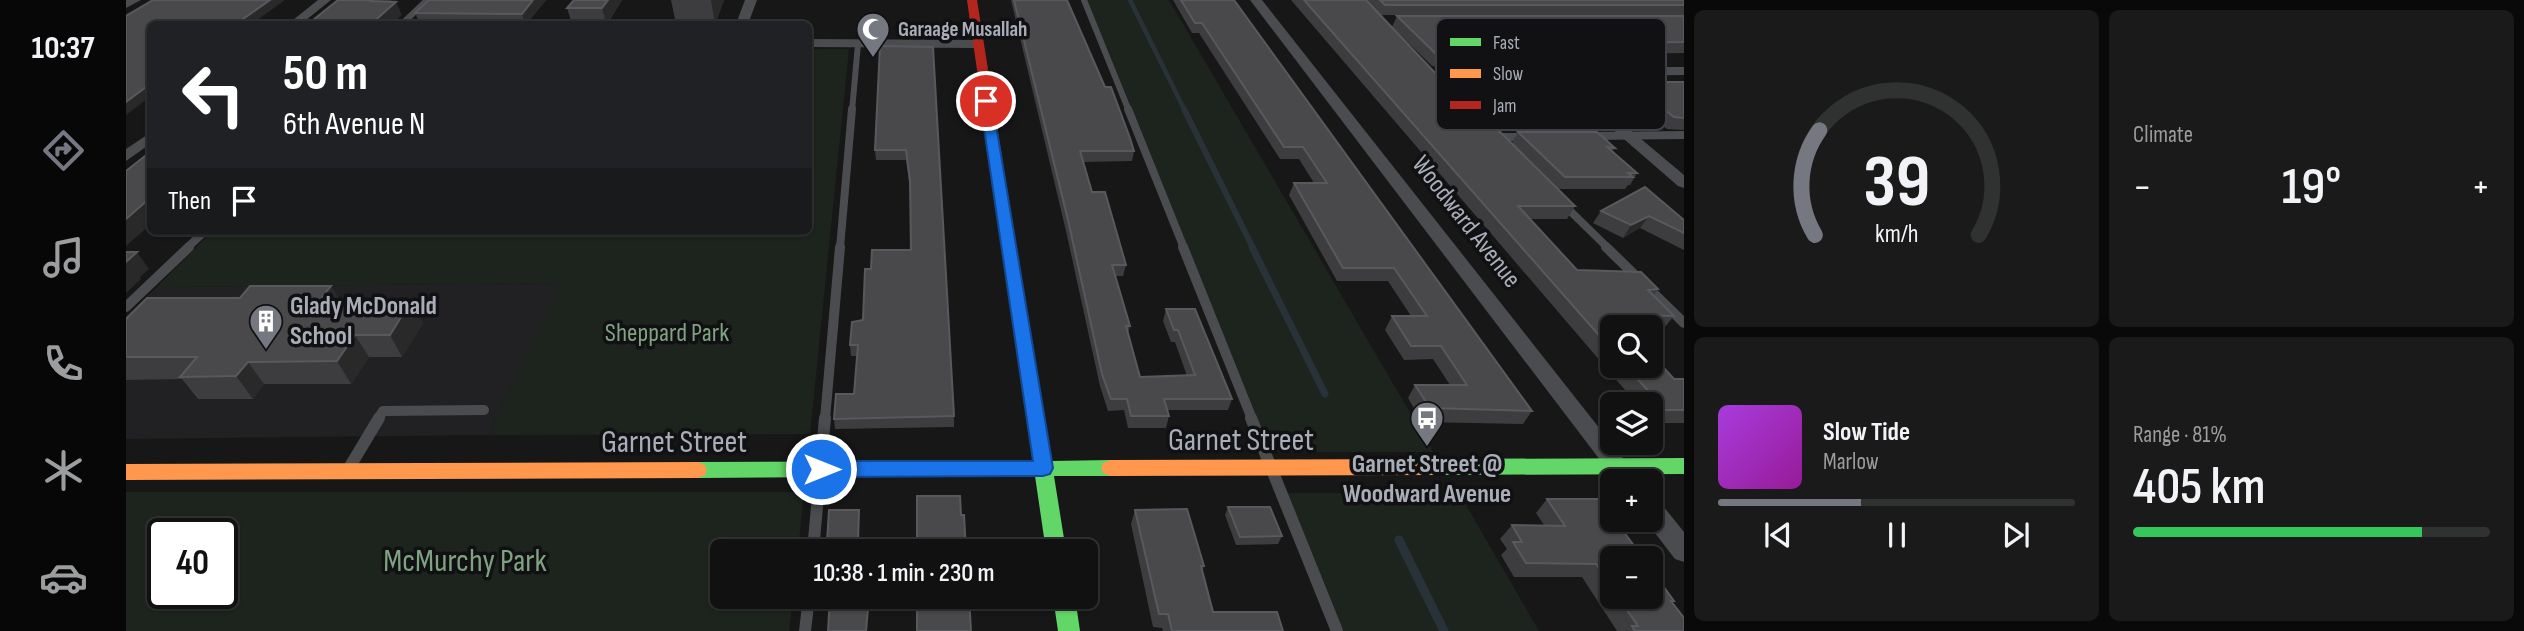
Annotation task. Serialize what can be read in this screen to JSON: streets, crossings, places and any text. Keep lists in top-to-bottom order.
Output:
{
  "streets": {
    "street": ["Woodward Avenue", "Garnet Street"]
  },
  "crossings": [
    ["Woodward Avenue", "Garnet Street"]
  ],
  "parks": ["Sheppard Park", "McMurchy Park"],
  "places": {
    "mosque": ["Garaage Musallah"],
    "building": ["Glady McDonald School"],
    "bus stop": ["Garnet Street @ Woodward Avenue"]
  },
  "legend": ["Fast", "Slow", "Jam"],
  "page": {
    "tabs": "10:37",
    "tile": [
      "Climate",
      ["Range · 81%", "405 km"]
    ],
    "turn": ["50 m", "6th Avenue N"],
    "heat": ["−", "19°", "+"],
    "then": "Then",
    "map_buttons": ["+", "−"],
    "song": ["Slow Tide", "Marlow"],
    "limit": "40",
    "trip": "10:38 · 1 min · 230 m",
    "gauge": ["39", "km/h"]
  }
}
